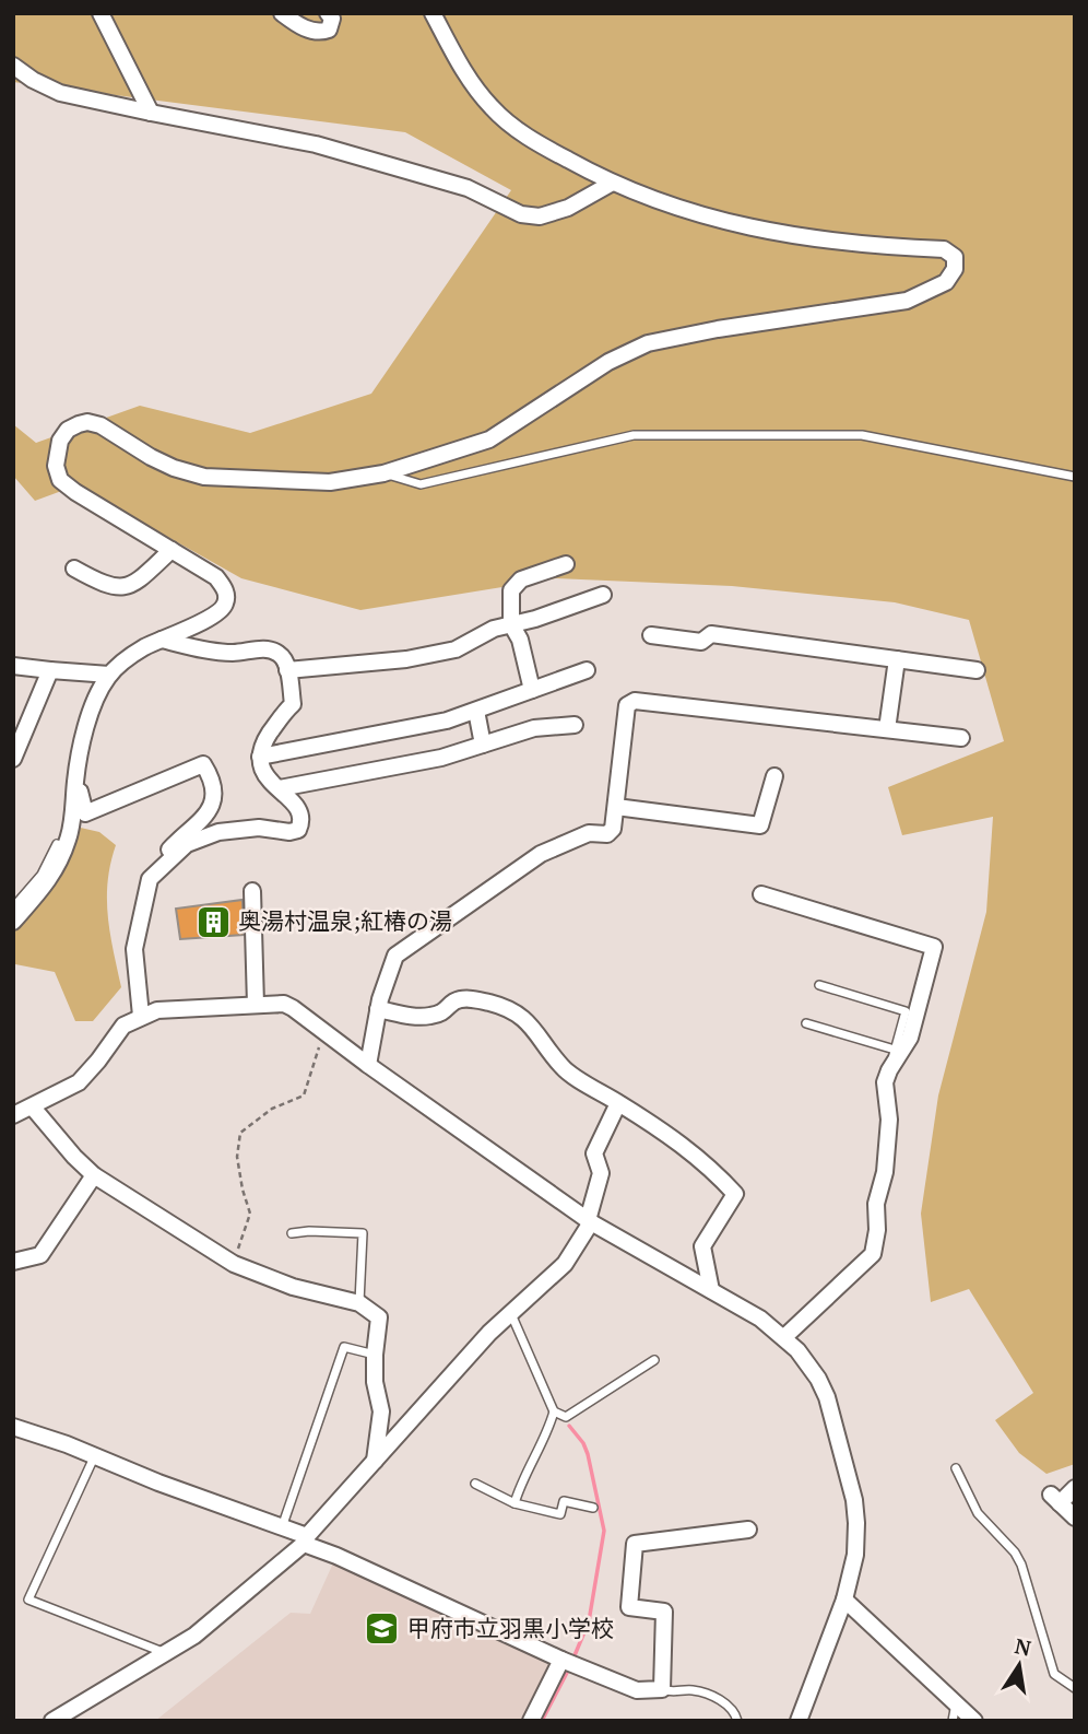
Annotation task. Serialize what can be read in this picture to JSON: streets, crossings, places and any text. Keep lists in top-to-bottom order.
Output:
{
  "places": {
    "building": ["奥湯村温泉;紅椿の湯"],
    "school or university": ["甲府市立羽黒小学校"]
  },
  "north": "top"
}
